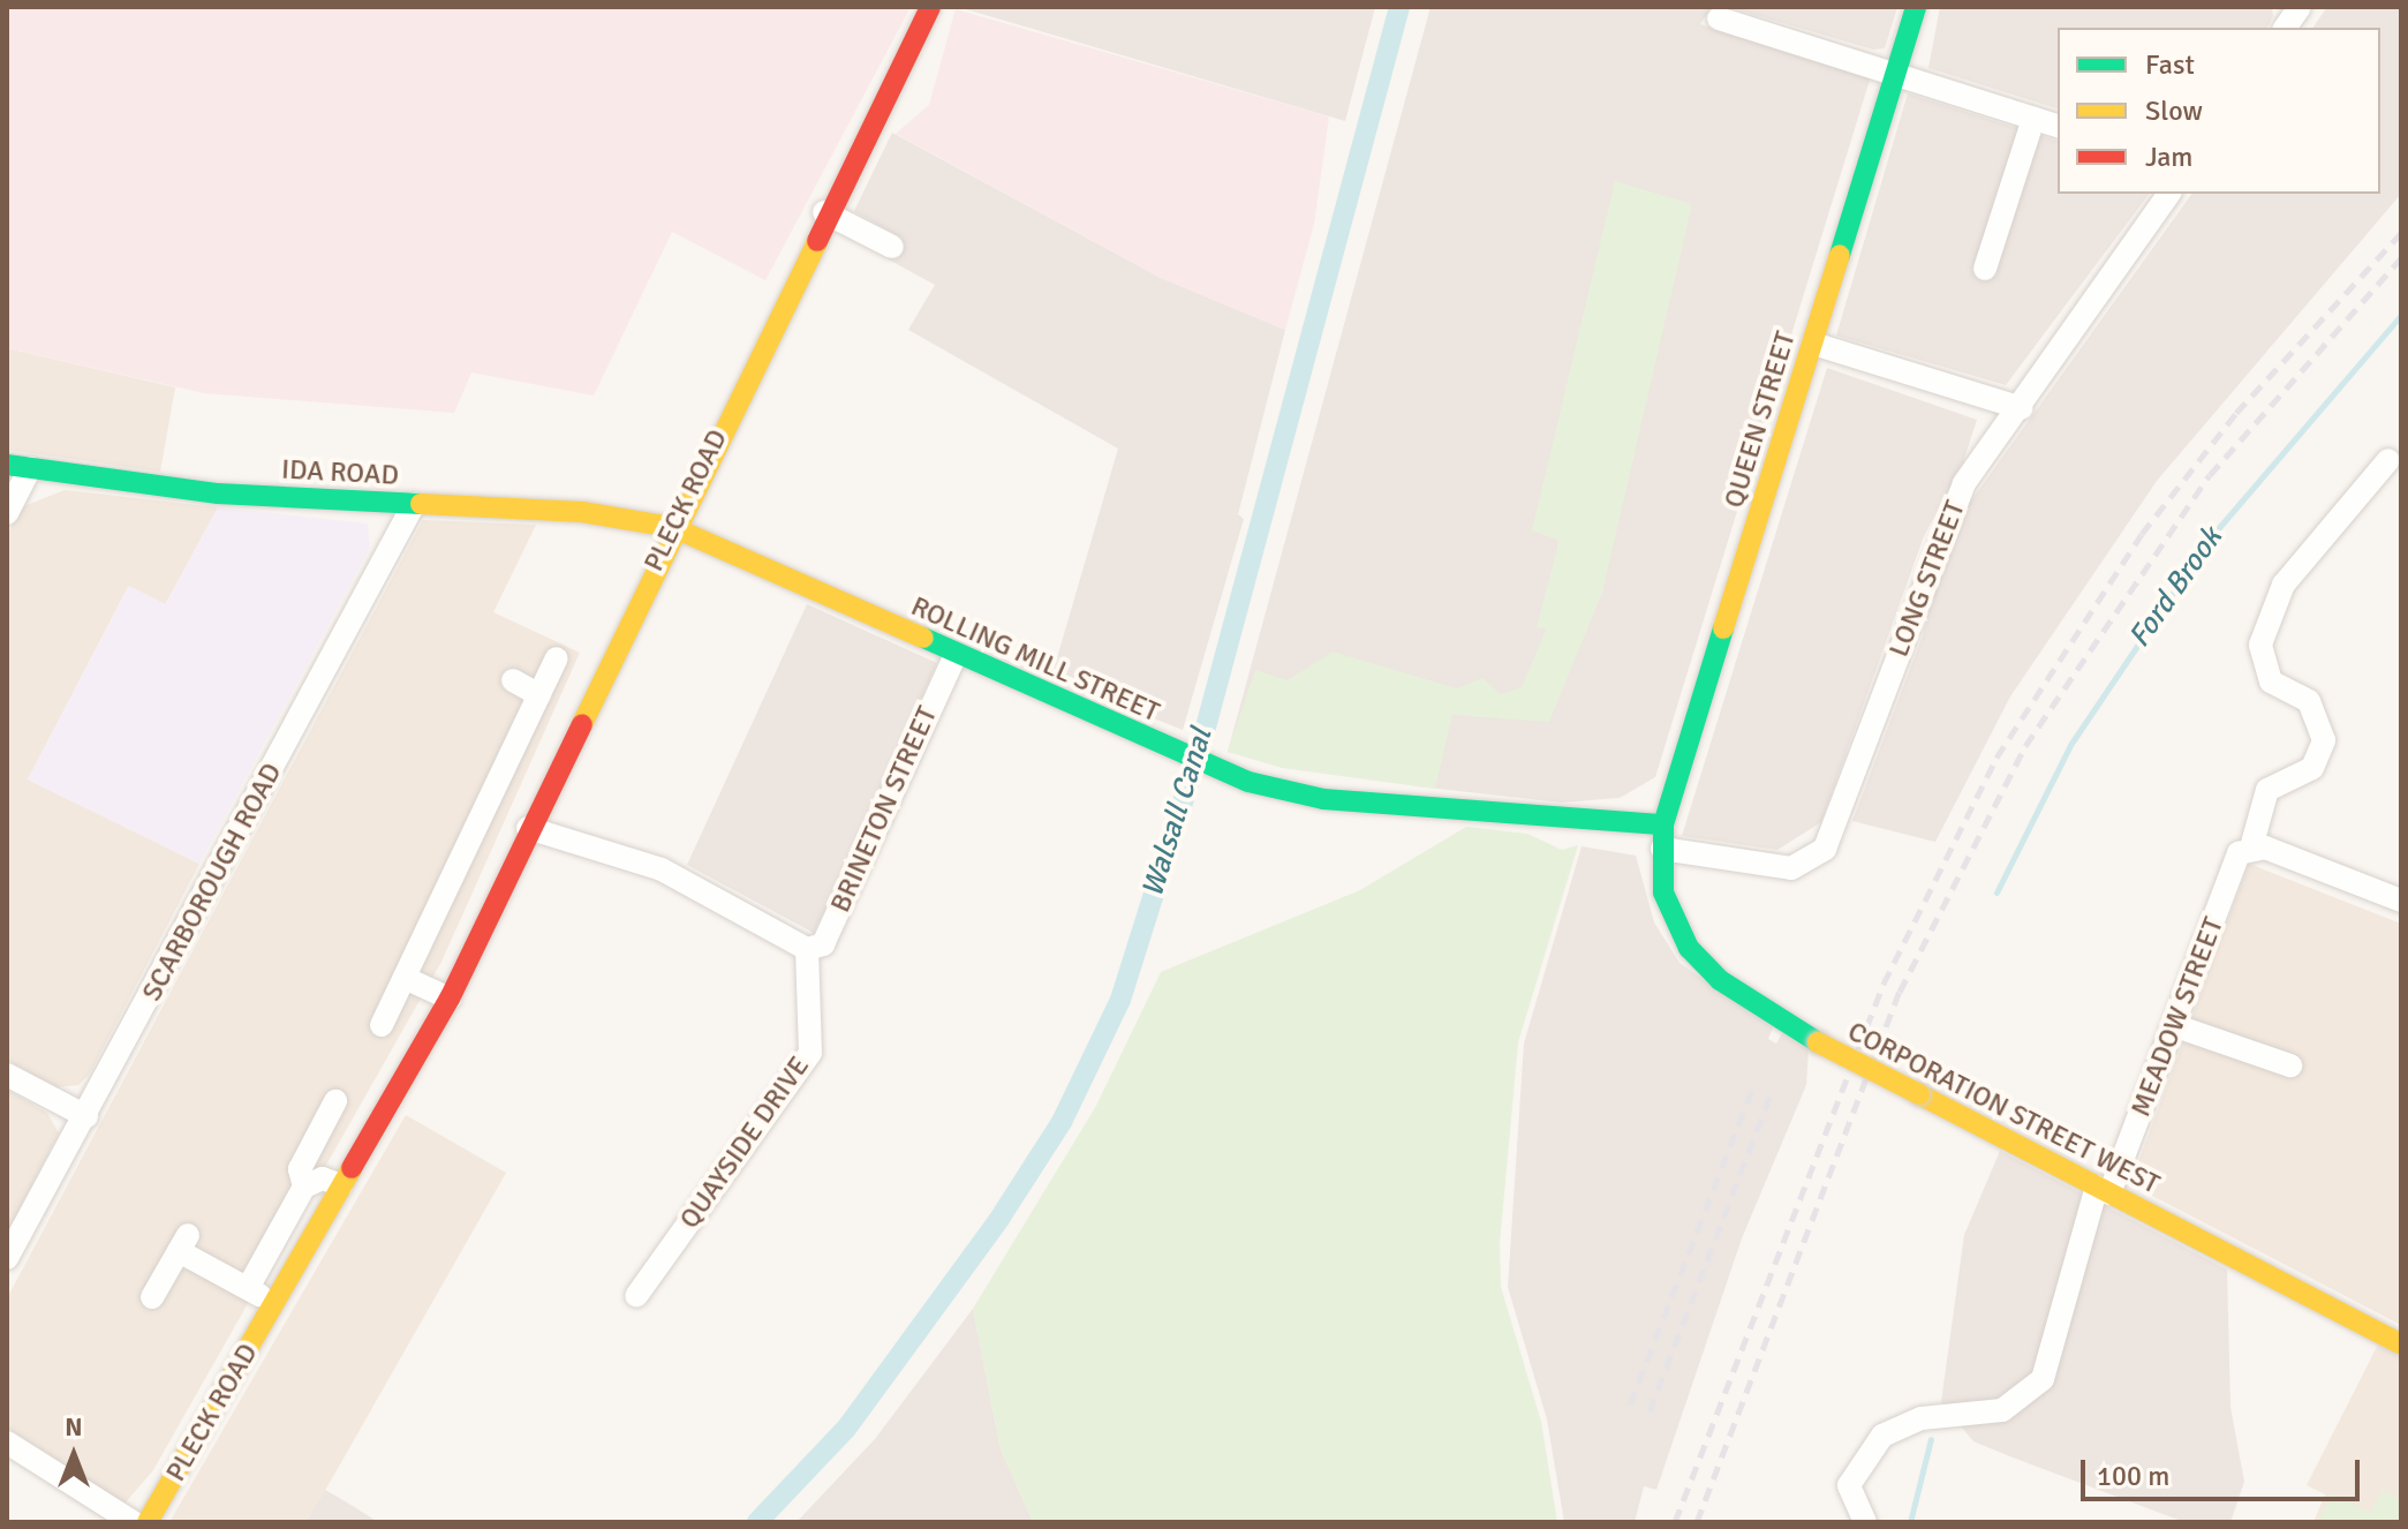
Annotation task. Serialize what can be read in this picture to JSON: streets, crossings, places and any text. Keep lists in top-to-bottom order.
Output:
{
  "streets": {
    "main road": [
      "QUEEN STREET",
      "IDA ROAD",
      "PLECK ROAD",
      "ROLLING MILL STREET",
      "CORPORATION STREET WEST"
    ],
    "street": [
      "LONG STREET",
      "BRINETON STREET",
      "SCARBOROUGH ROAD",
      "MEADOW STREET",
      "QUAYSIDE DRIVE"
    ]
  },
  "crossings": [
    ["QUEEN STREET", "LONG STREET"],
    ["QUEEN STREET", "ROLLING MILL STREET"],
    ["QUEEN STREET", "CORPORATION STREET WEST"],
    ["IDA ROAD", "PLECK ROAD"],
    ["IDA ROAD", "ROLLING MILL STREET"],
    ["IDA ROAD", "SCARBOROUGH ROAD"],
    ["PLECK ROAD", "ROLLING MILL STREET"],
    ["LONG STREET", "CORPORATION STREET WEST"],
    ["ROLLING MILL STREET", "BRINETON STREET"],
    ["BRINETON STREET", "QUAYSIDE DRIVE"],
    ["MEADOW STREET", "CORPORATION STREET WEST"]
  ],
  "water": ["Ford Brook", "Walsall Canal"],
  "legend": ["Fast", "Slow", "Jam"],
  "scale_bar": "100 m",
  "north": "top"
}
